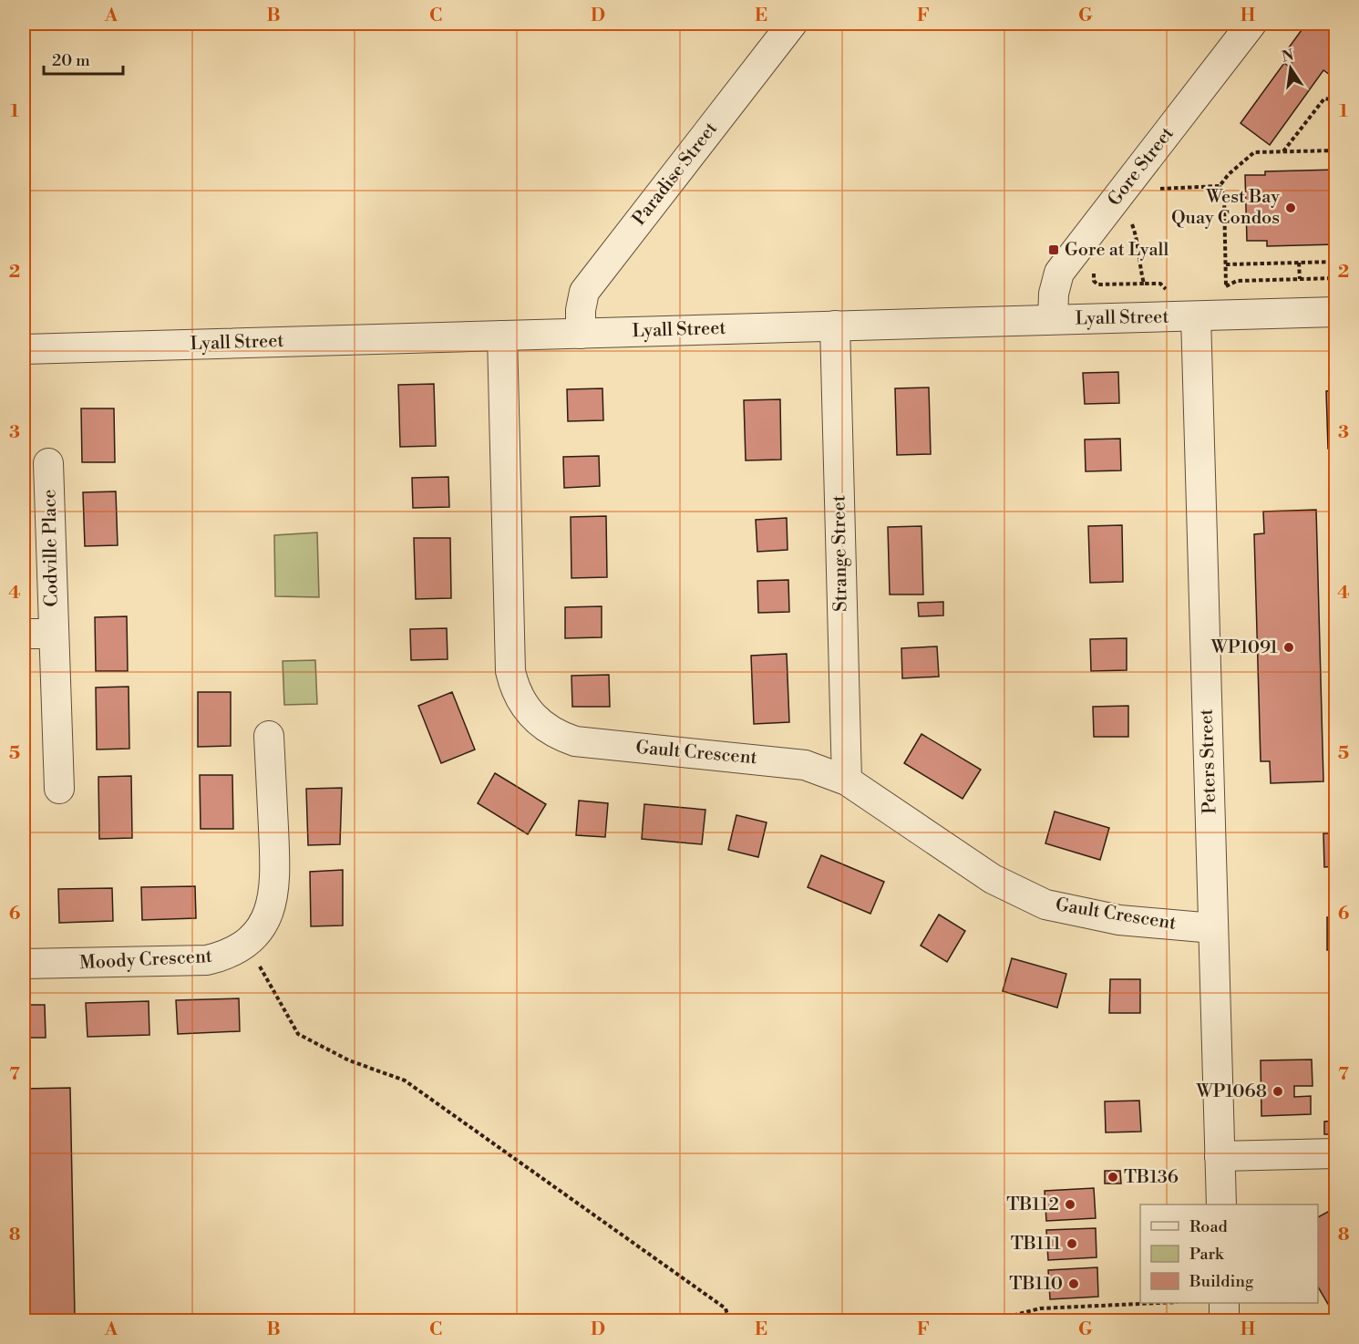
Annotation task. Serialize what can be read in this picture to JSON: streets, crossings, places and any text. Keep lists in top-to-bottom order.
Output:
{
  "streets": {
    "street": [
      "Gore Street",
      "Paradise Street",
      "Lyall Street",
      "Codville Place",
      "Strange Street",
      "Gault Crescent",
      "Peters Street",
      "Moody Crescent"
    ]
  },
  "crossings": [
    ["Gore Street", "Lyall Street"],
    ["Paradise Street", "Lyall Street"],
    ["Lyall Street", "Strange Street"],
    ["Lyall Street", "Gault Crescent"],
    ["Lyall Street", "Peters Street"],
    ["Strange Street", "Gault Crescent"],
    ["Gault Crescent", "Peters Street"]
  ],
  "places": {
    "other": [
      "West Bay Quay Condos",
      "WP1091",
      "WP1068",
      "TB136",
      "TB112",
      "TB111",
      "TB110"
    ],
    "transit": ["Gore at Lyall"]
  },
  "legend": ["Road", "Park", "Building"],
  "scale_bar": "20 m",
  "north": "top",
  "grid": {
    "columns": [
      "A",
      "B",
      "C",
      "D",
      "E",
      "F",
      "G",
      "H"
    ],
    "rows": [
      "1",
      "2",
      "3",
      "4",
      "5",
      "6",
      "7",
      "8"
    ]
  }
}
